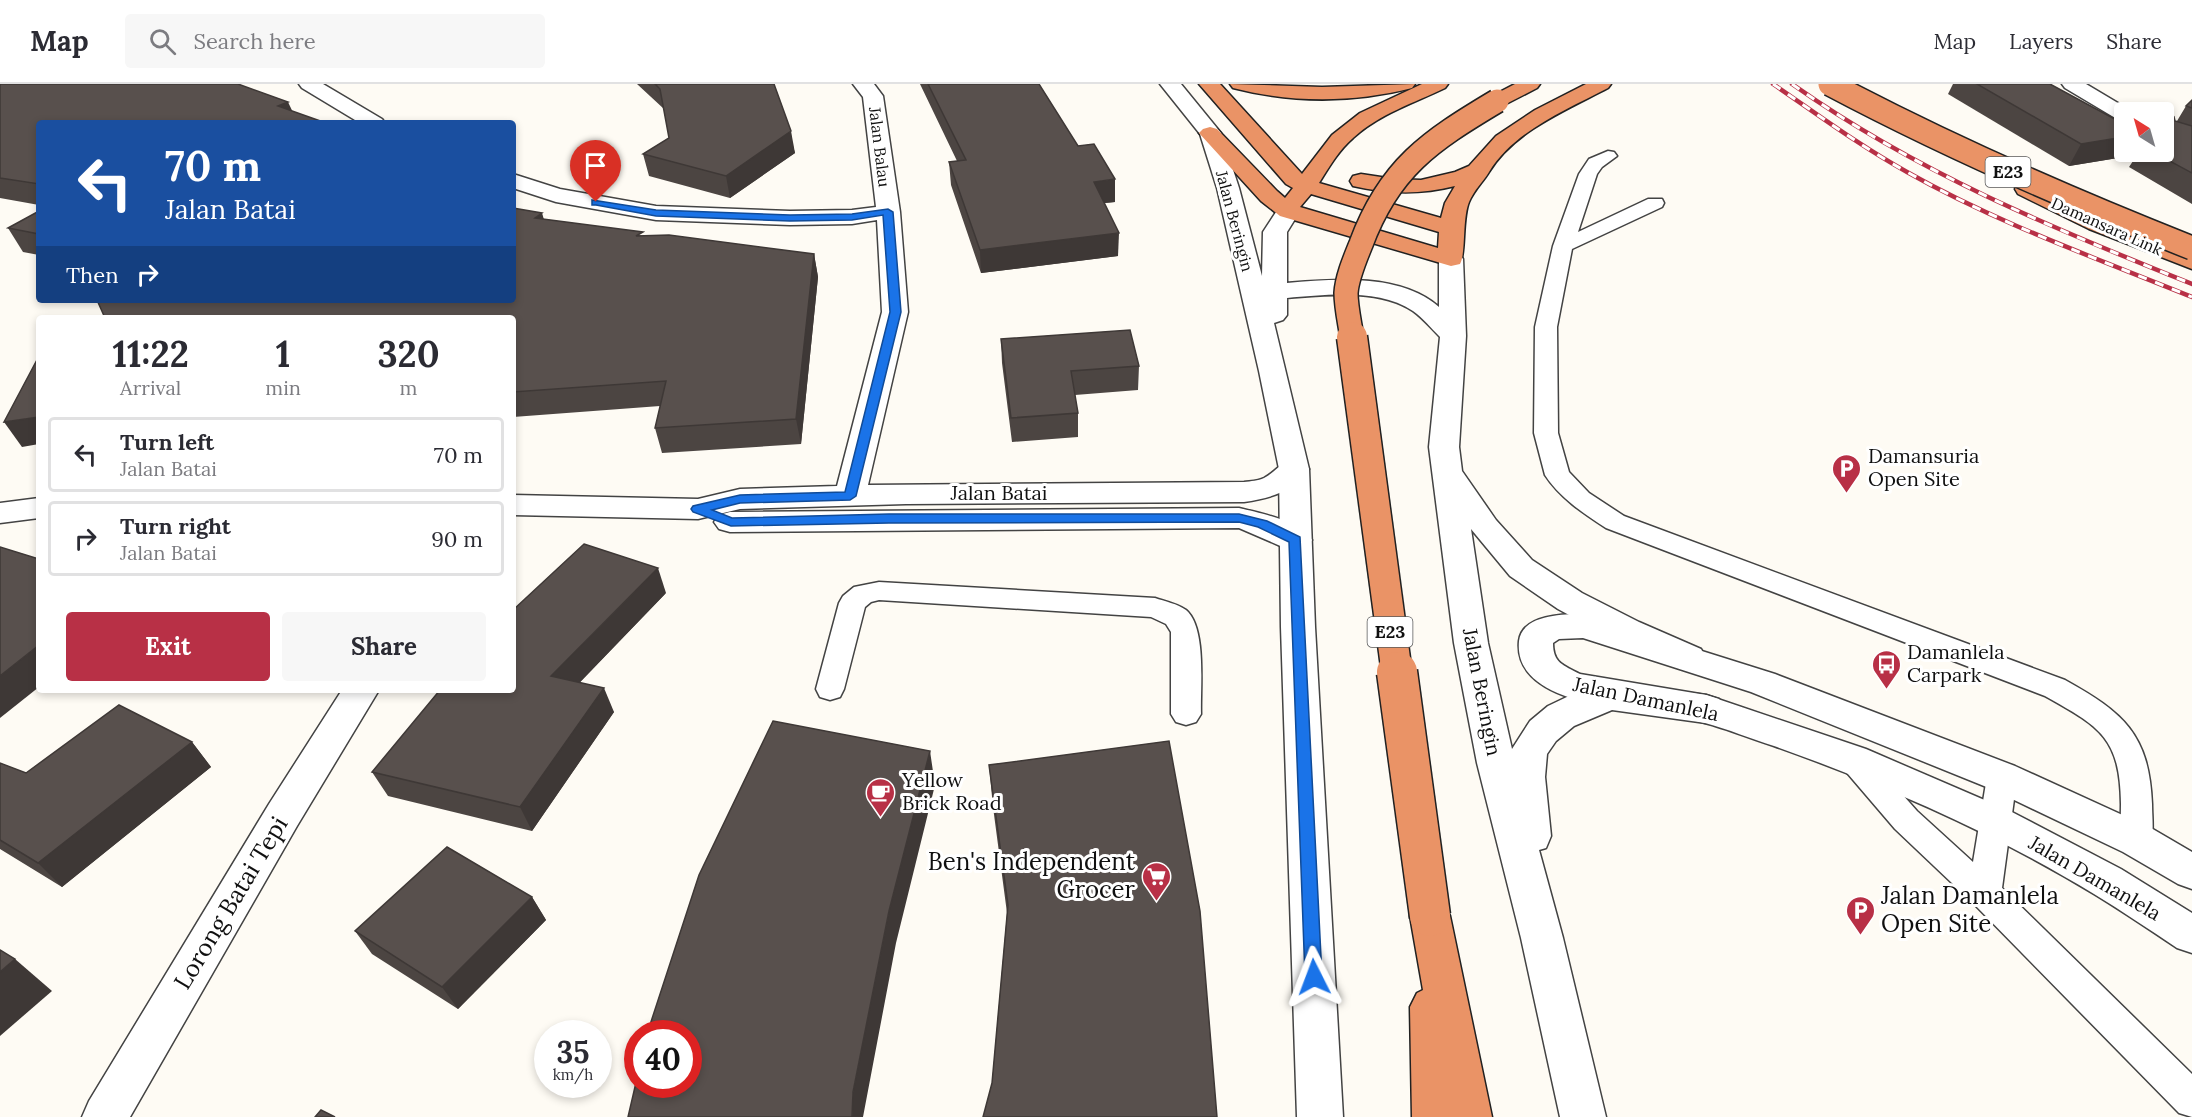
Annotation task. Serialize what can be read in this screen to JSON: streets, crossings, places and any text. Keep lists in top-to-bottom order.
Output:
{
  "streets": {
    "highway": ["E23", "Damansara Link"],
    "street": [
      "Jalan Balau",
      "Jalan Beringin",
      "Jalan Batai",
      "Jalan Damanlela",
      "Lorong Batai Tepi"
    ]
  },
  "crossings": [
    ["Jalan Balau", "Jalan Batai"],
    ["Jalan Beringin", "Jalan Batai"]
  ],
  "places": {
    "parking": ["Damansuria Open Site", "Jalan Damanlela Open Site"],
    "bus stop": ["Damanlela Carpark"],
    "cafe": ["Yellow Brick Road"],
    "supermarket": ["Ben's Independent Grocer"]
  },
  "north": "top left",
  "page": {
    "header": "Map",
    "search": "Search here",
    "nav": ["Map", "Layers", "Share"],
    "turn": ["70 m", "Jalan Batai"],
    "then": "Then",
    "eta": [
      "11:22",
      "Arrival",
      "1",
      "min",
      "320",
      "m"
    ],
    "list": [
      {
        "name": "Turn left",
        "note": "Jalan Batai",
        "value": "70 m"
      },
      {
        "name": "Turn right",
        "note": "Jalan Batai",
        "value": "90 m"
      }
    ],
    "buttons": ["Exit", "Share"],
    "speed": "35 km/h",
    "limit": "40"
  }
}
